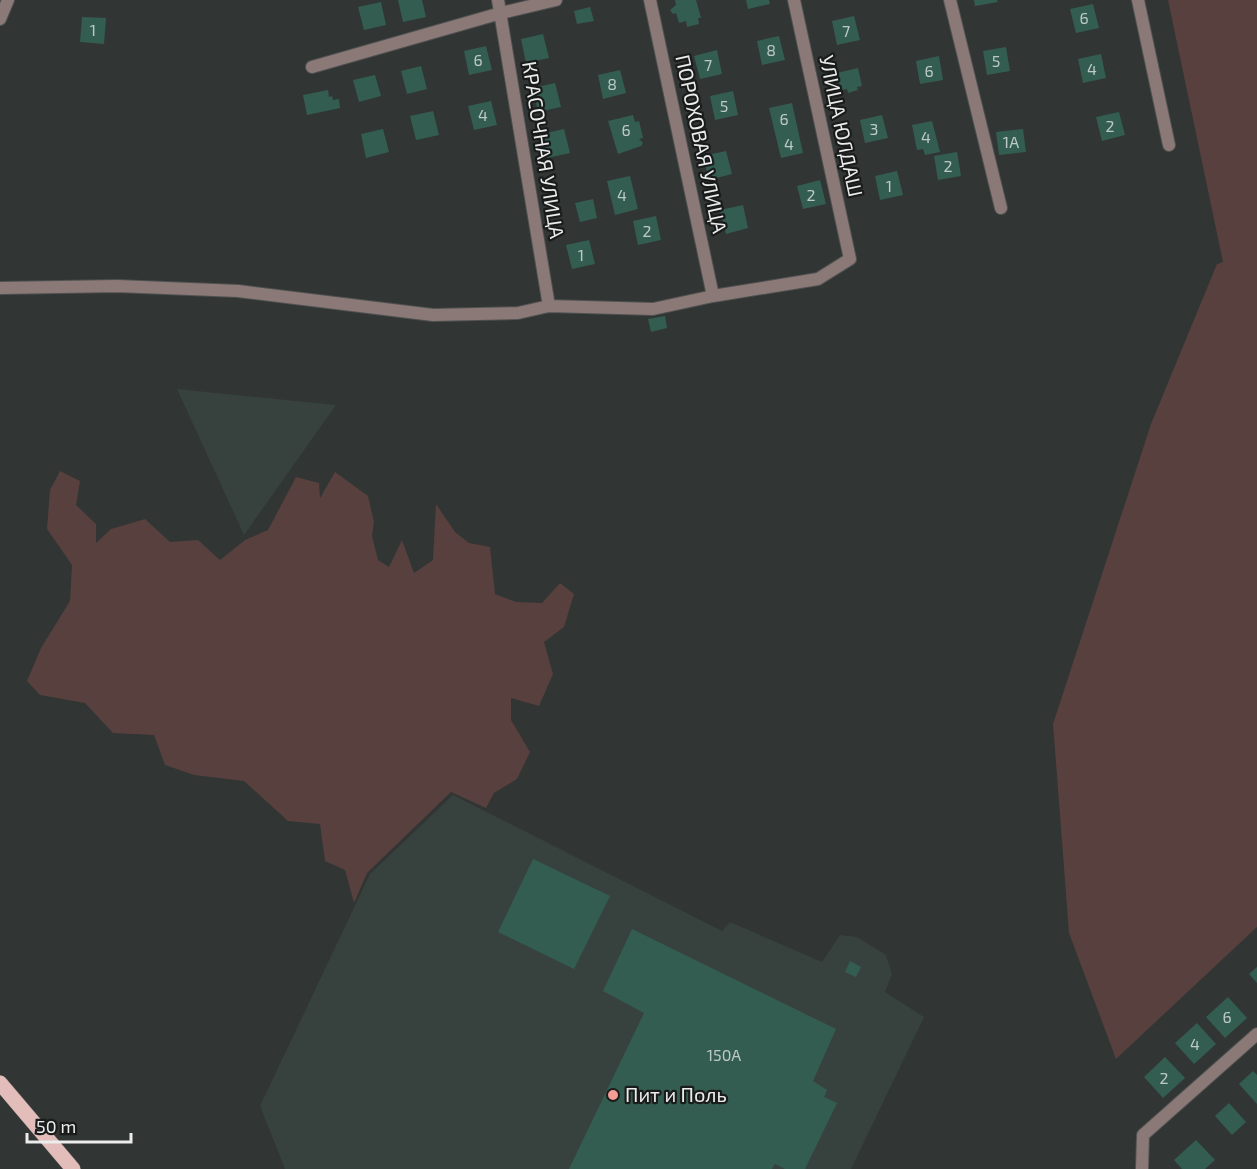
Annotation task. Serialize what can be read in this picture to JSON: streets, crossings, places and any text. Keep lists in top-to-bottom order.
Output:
{
  "streets": {
    "street": ["УЛИЦА ЮЛДАШ", "ПОРОХОВАЯ УЛИЦА", "КРАСОЧНАЯ УЛИЦА"]
  },
  "crossings": [
    ["УЛИЦА ЮЛДАШ", "ПОРОХОВАЯ УЛИЦА"]
  ],
  "places": ["Пит и Поль"],
  "house_numbers": [
    "6",
    "1",
    "7",
    "8",
    "6",
    "5",
    "7",
    "4",
    "6",
    "8",
    "5",
    "4",
    "6",
    "2",
    "3",
    "6",
    "4",
    "1А",
    "4",
    "2",
    "1",
    "4",
    "2",
    "2",
    "1",
    "6",
    "4",
    "150А",
    "2"
  ],
  "scale_bar": "50 m"
}
